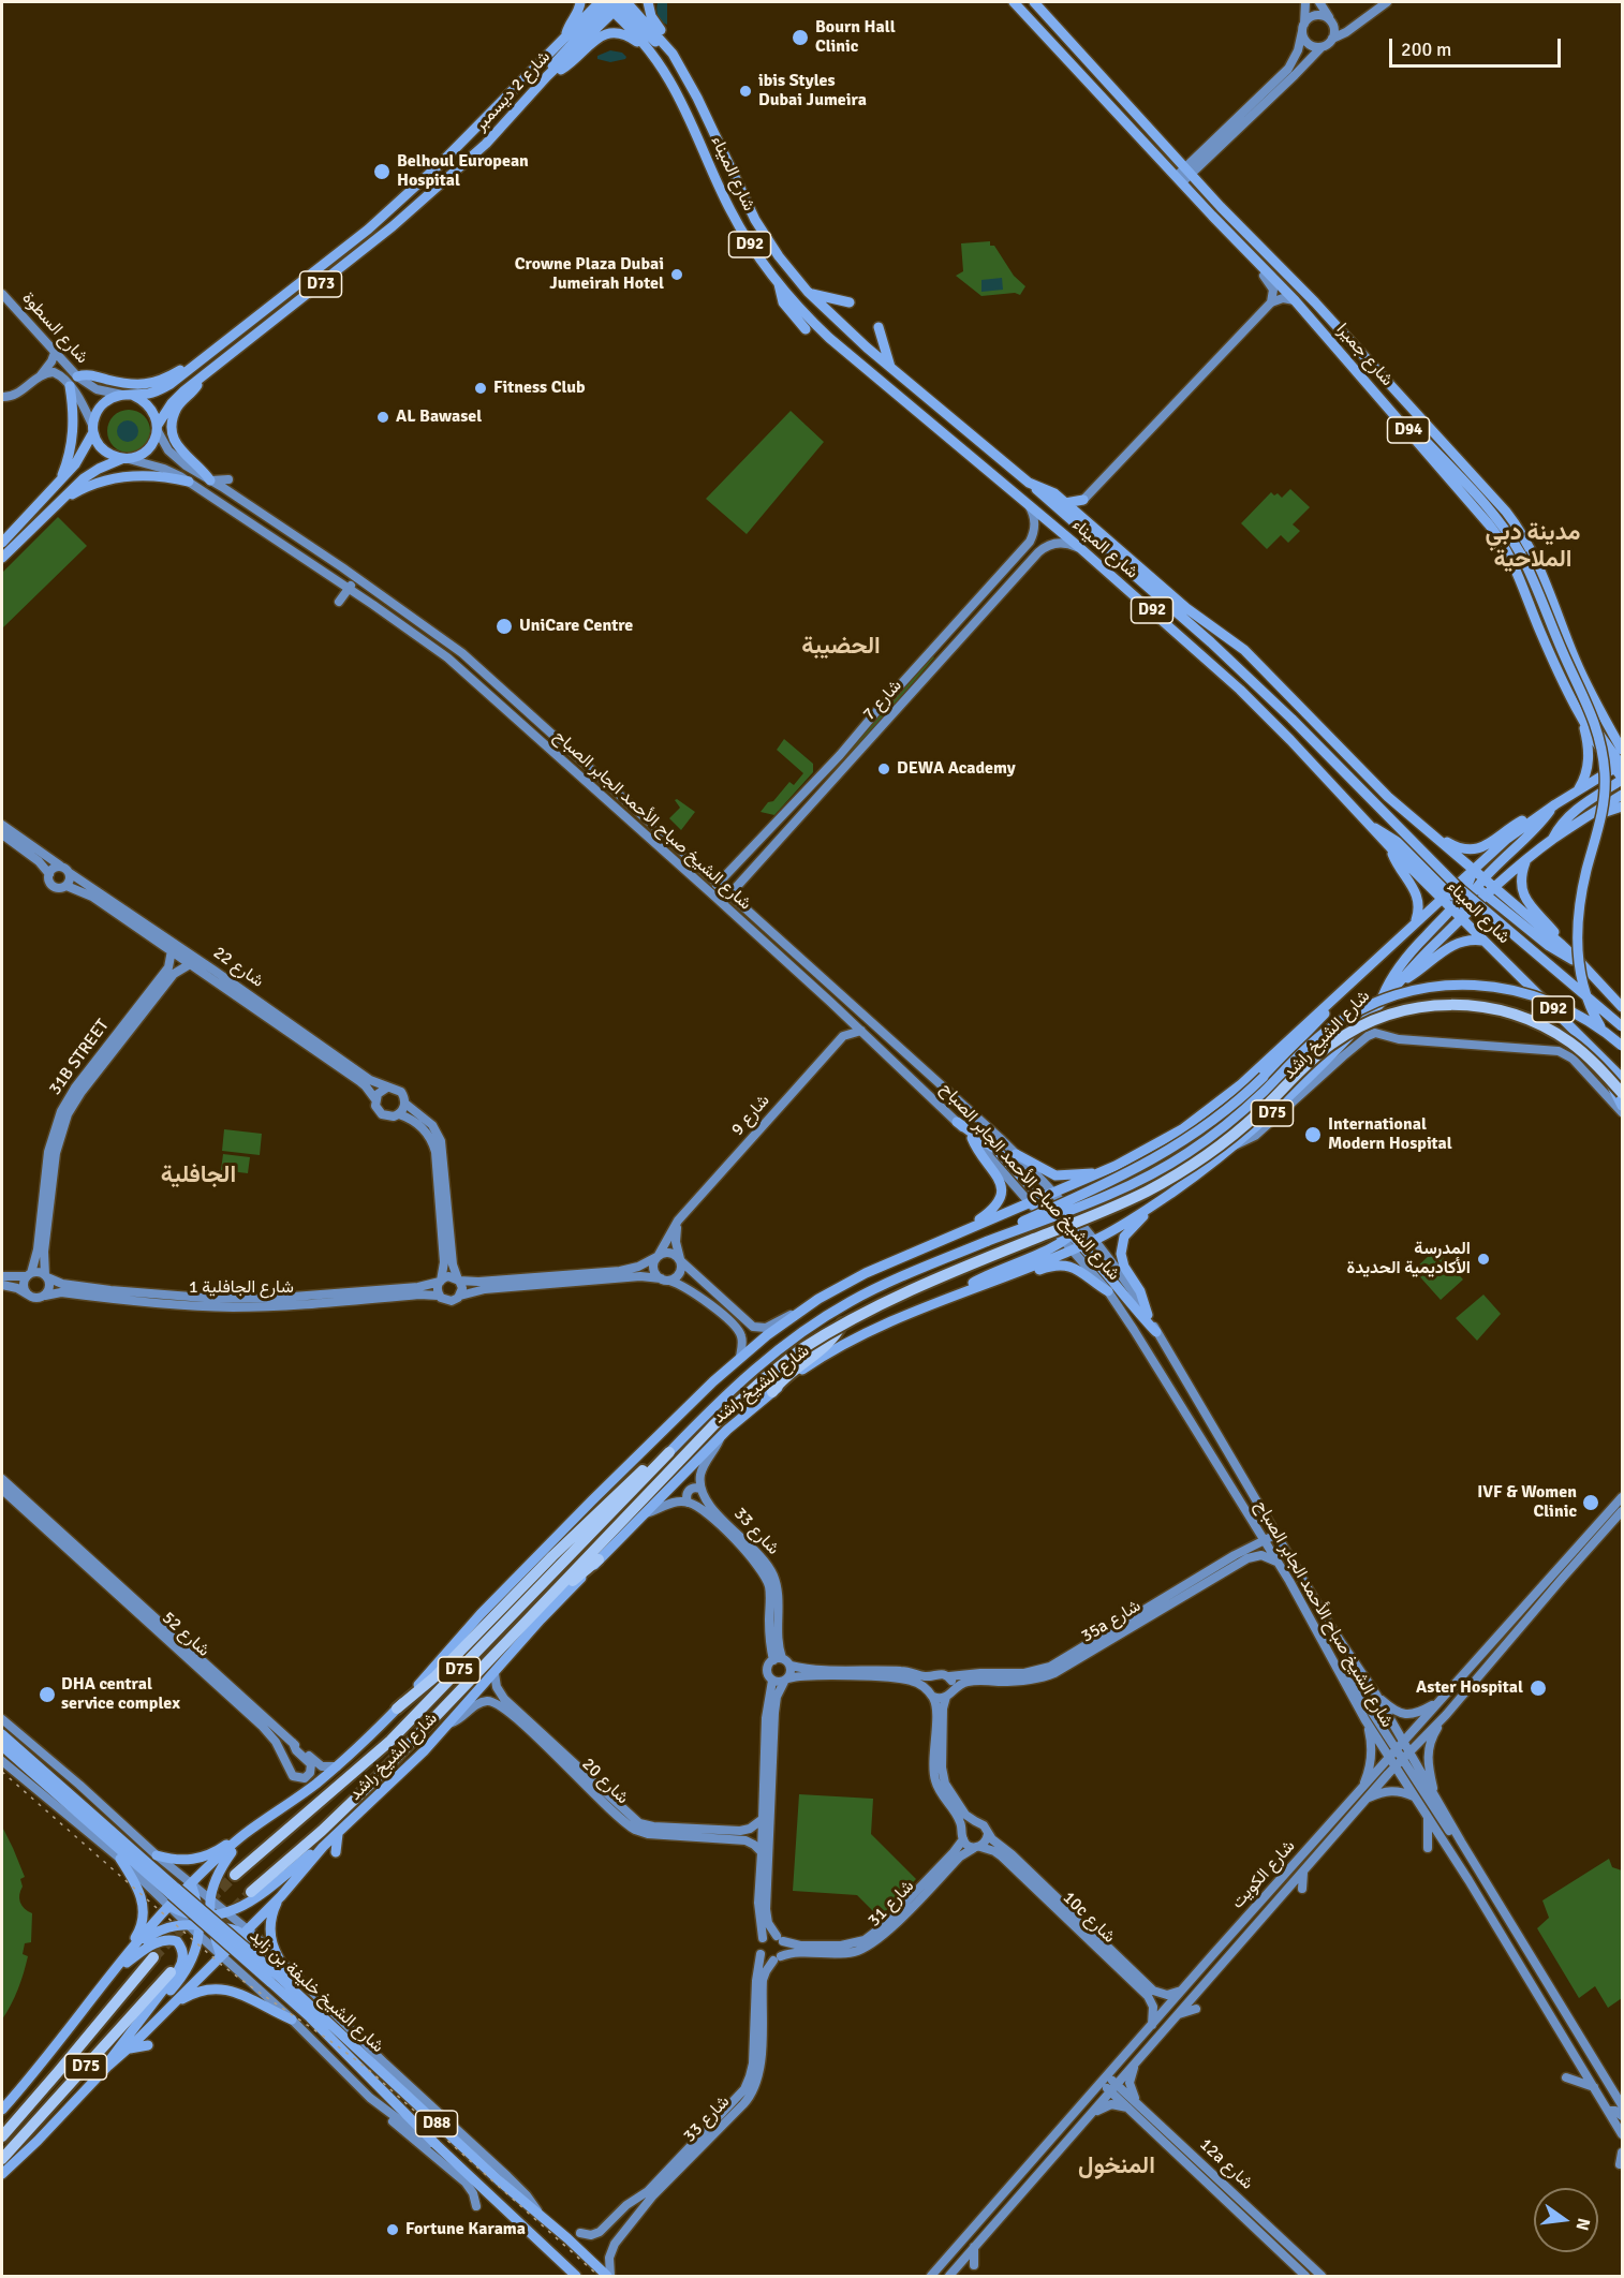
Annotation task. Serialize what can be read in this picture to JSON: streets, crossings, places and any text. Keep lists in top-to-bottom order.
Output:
{
  "streets": {
    "highway": ["شارع الشيخ راشد", "D75"],
    "main road": [
      "شارع 2 ديسمبر",
      "شارع الميناء",
      "D92",
      "D73",
      "شارع جميرا",
      "D94",
      "شارع الشيخ خليفة بن زايد",
      "D88"
    ],
    "street": [
      "شارع السطوة",
      "شارع 7",
      "شارع الشيخ صباح الأحمد الجابر الصباح",
      "شارع 22",
      "31B STREET",
      "شارع 9",
      "شارع الجافلية 1",
      "شارع 33",
      "35a شارع",
      "شارع 52",
      "شارع 20",
      "شارع الكويت",
      "شارع 31",
      "10c شارع",
      "12a شارع"
    ]
  },
  "crossings": [
    ["شارع 2 ديسمبر", "شارع الميناء"],
    ["شارع 2 ديسمبر", "شارع السطوة"],
    ["شارع 2 ديسمبر", "شارع الشيخ صباح الأحمد الجابر الصباح"],
    ["شارع الميناء", "شارع 7"],
    ["شارع الميناء", "شارع الشيخ راشد"],
    ["شارع السطوة", "شارع الشيخ صباح الأحمد الجابر الصباح"],
    ["شارع 7", "شارع الشيخ صباح الأحمد الجابر الصباح"],
    ["شارع الشيخ صباح الأحمد الجابر الصباح", "شارع الشيخ راشد"],
    ["شارع الشيخ صباح الأحمد الجابر الصباح", "35a شارع"],
    ["شارع الشيخ صباح الأحمد الجابر الصباح", "شارع الكويت"],
    ["شارع 22", "31B STREET"],
    ["شارع الشيخ راشد", "شارع 52"],
    ["شارع الشيخ راشد", "شارع 20"],
    ["31B STREET", "شارع الجافلية 1"],
    ["شارع 33", "شارع 31"],
    ["شارع 33", "شارع الشيخ خليفة بن زايد"],
    ["شارع الكويت", "12a شارع"],
    ["شارع 31", "10c شارع"]
  ],
  "districts": [
    "مدينة دبي الملاحية",
    "الحضيبة",
    "الجافلية",
    "المنخول"
  ],
  "places": [
    "Bourn Hall Clinic",
    "ibis Styles Dubai Jumeira",
    "Belhoul European Hospital",
    "Crowne Plaza Dubai Jumeirah Hotel",
    "Fitness Club",
    "AL Bawasel",
    "UniCare Centre",
    "DEWA Academy",
    "International Modern Hospital",
    "المدرسة الأكاديمية الحديدة",
    "IVF & Women Clinic",
    "Aster Hospital",
    "DHA central service complex",
    "Fortune Karama"
  ],
  "scale_bar": "200 m",
  "north": "right"
}
